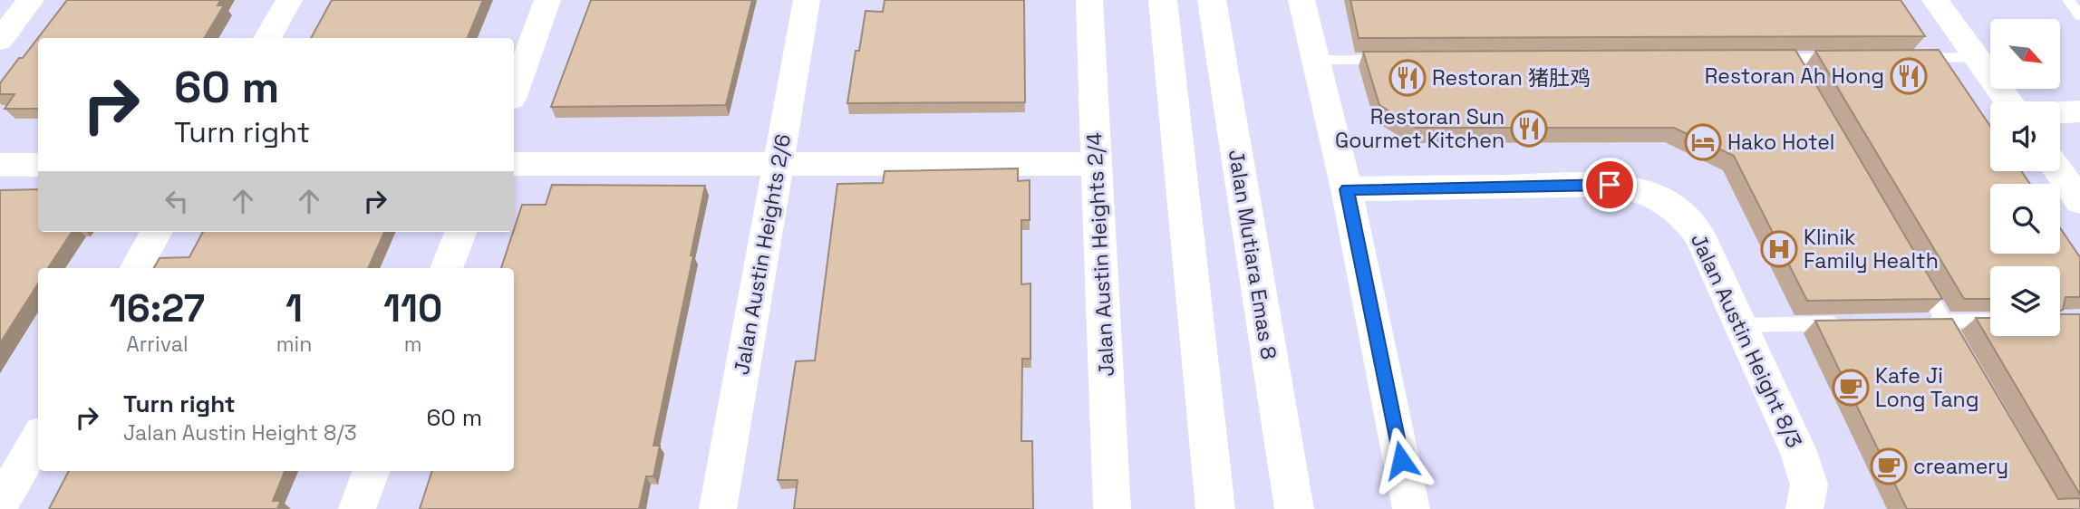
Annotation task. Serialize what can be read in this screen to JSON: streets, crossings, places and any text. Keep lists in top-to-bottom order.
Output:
{
  "streets": {
    "main road": ["Jalan Mutiara Emas 8"],
    "street": ["Jalan Austin Heights 2/6", "Jalan Austin Heights 2/4", "Jalan Austin Height 8/3"]
  },
  "places": {
    "restaurant": ["Restoran Ah Hong", "Restoran 猪肚鸡", "Restoran Sun Gourmet Kitchen"],
    "hotel": ["Hako Hotel"],
    "hospital": ["Klinik Family Health"],
    "cafe": ["Kafe Ji Long Tang", "creamery"]
  },
  "north": "bottom right",
  "page": {
    "turn": ["60 m", "Turn right"],
    "eta": [
      "16:27",
      "Arrival",
      "1",
      "min",
      "110",
      "m"
    ],
    "list": [
      {
        "name": "Turn right",
        "note": "Jalan Austin Height 8/3",
        "value": "60 m"
      }
    ]
  }
}
